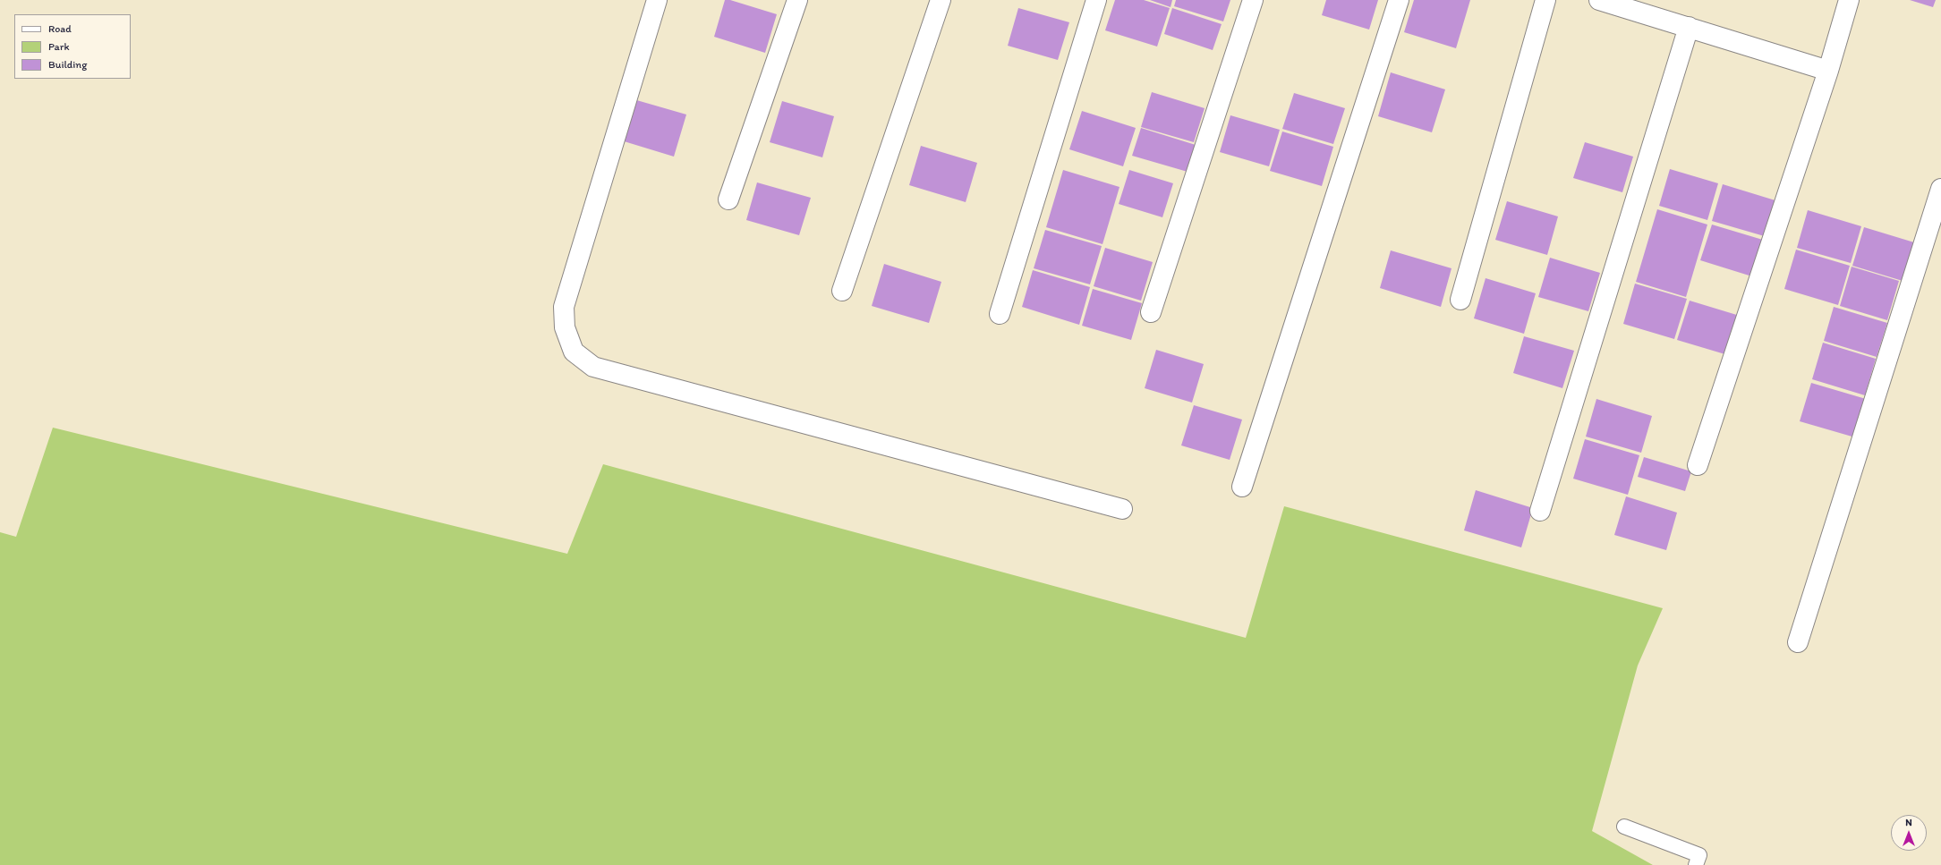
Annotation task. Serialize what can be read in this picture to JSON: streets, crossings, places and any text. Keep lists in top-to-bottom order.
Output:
{
  "legend": ["Road", "Park", "Building"],
  "north": "top"
}
